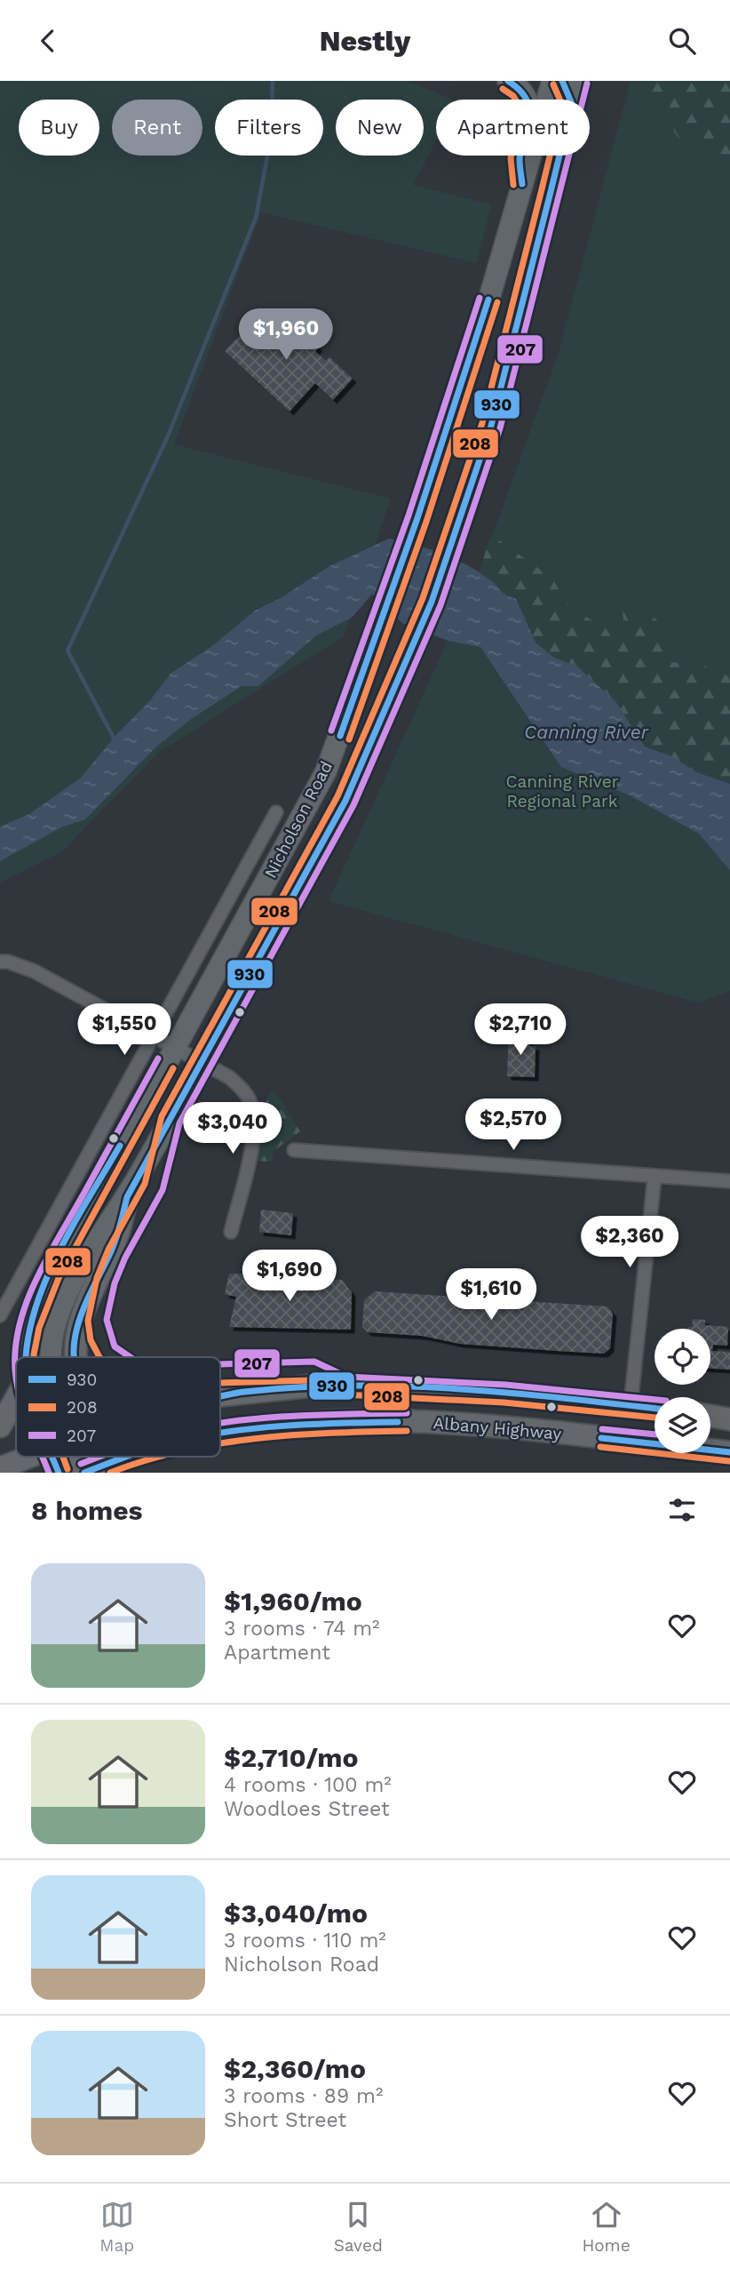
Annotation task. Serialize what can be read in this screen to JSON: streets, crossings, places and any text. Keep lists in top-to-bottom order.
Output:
{
  "streets": {
    "highway": ["Albany Highway"],
    "main road": ["Nicholson Road"]
  },
  "crossings": [
    ["Nicholson Road", "Albany Highway"]
  ],
  "water": ["Canning River"],
  "parks": ["Canning River Regional Park"],
  "lines": ["transit line 930", "transit line 207", "transit line 208"],
  "legend": ["930", "208", "207"],
  "page": {
    "header": "Nestly",
    "chip": [
      "Buy",
      "Rent",
      "Filters",
      "New",
      "Apartment"
    ],
    "price": [
      "$1,960",
      "$1,550",
      "$2,710",
      "$2,570",
      "$3,040",
      "$2,360",
      "$1,690",
      "$1,610"
    ],
    "heading": "8 homes",
    "list": [
      {
        "name": "$1,960/mo",
        "note": "3 rooms · 74 m² · Apartment"
      },
      {
        "name": "$2,710/mo",
        "note": "4 rooms · 100 m² · Woodloes Street"
      },
      {
        "name": "$3,040/mo",
        "note": "3 rooms · 110 m² · Nicholson Road"
      },
      {
        "name": "$2,360/mo",
        "note": "3 rooms · 89 m² · Short Street"
      }
    ],
    "tabs": ["Map", "Saved", "Home"]
  }
}
